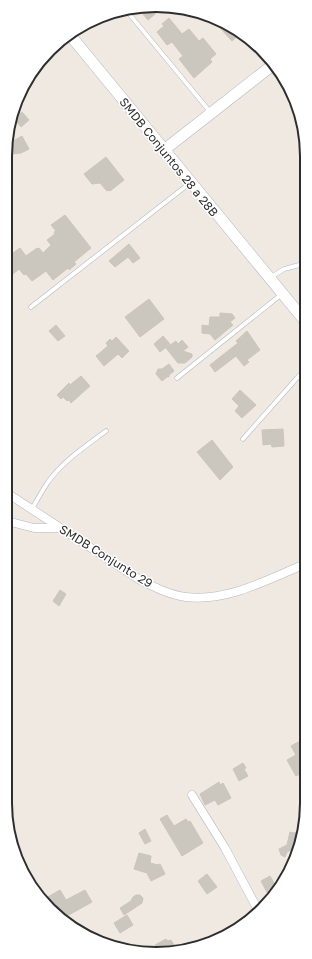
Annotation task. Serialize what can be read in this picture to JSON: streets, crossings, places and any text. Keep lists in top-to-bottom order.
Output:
{
  "streets": {
    "street": ["SMDB Conjuntos 28 a 28B", "SMDB Conjunto 29"]
  }
}
